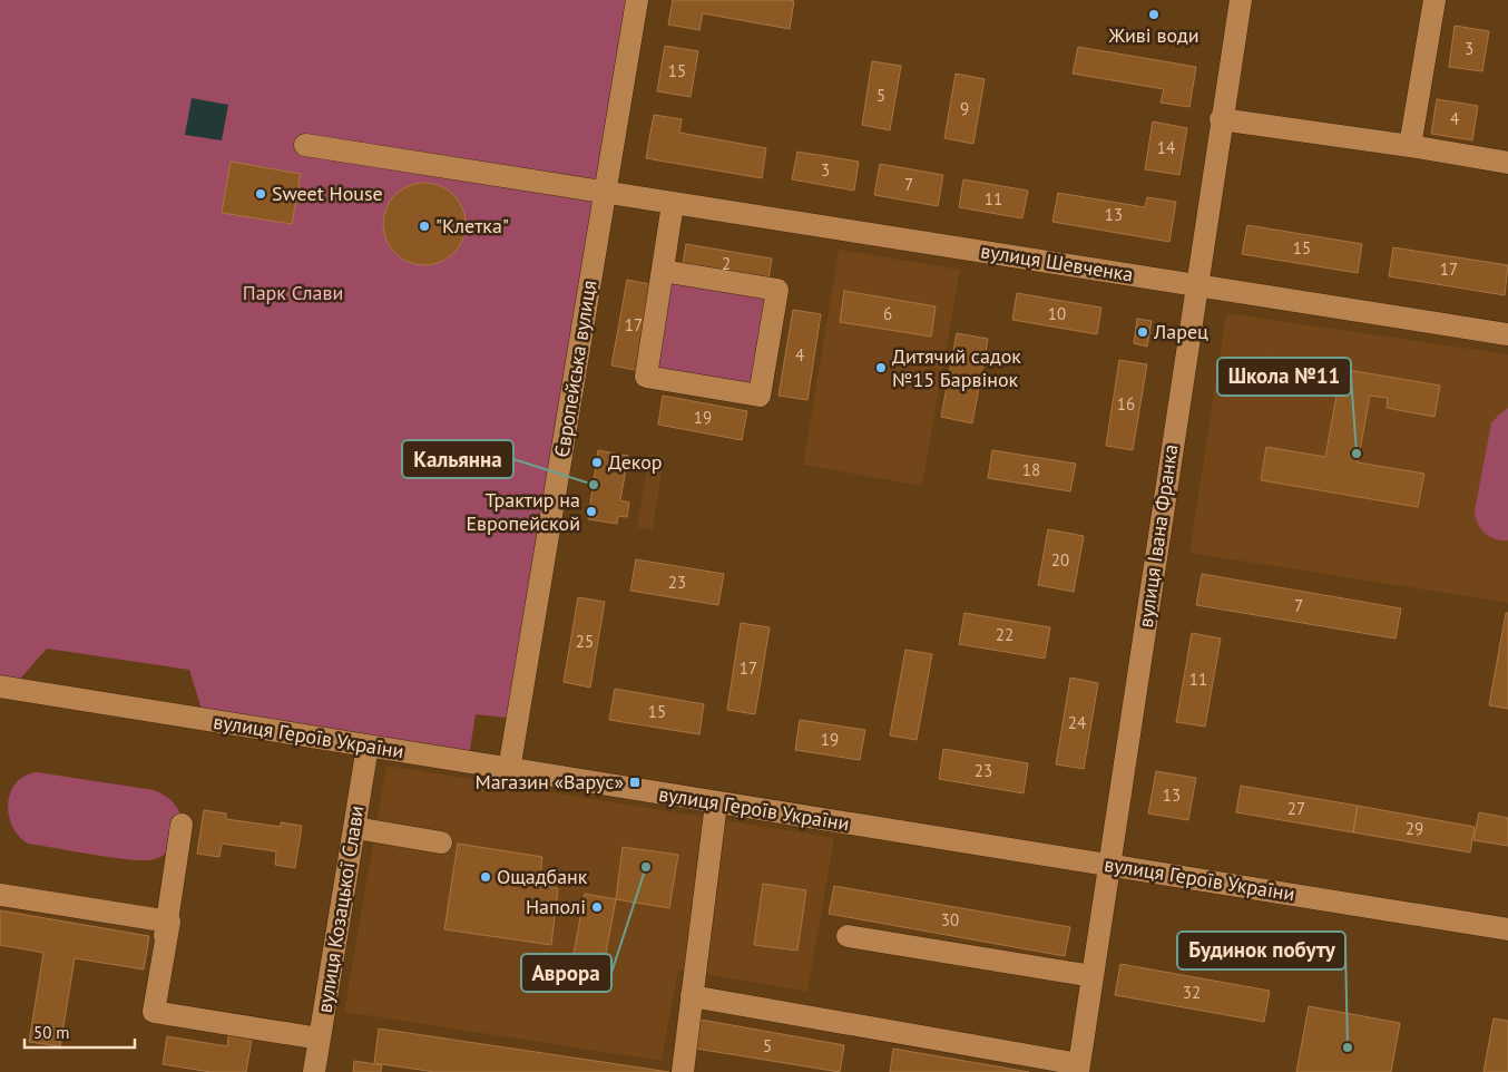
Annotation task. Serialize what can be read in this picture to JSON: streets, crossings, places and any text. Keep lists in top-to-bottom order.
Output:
{
  "streets": {
    "street": [
      "вулиця Шевченка",
      "Європейська вулиця",
      "вулиця Івана Франка",
      "вулиця Героїв України",
      "вулиця Козацької Слави"
    ]
  },
  "crossings": [
    ["вулиця Шевченка", "Європейська вулиця"],
    ["вулиця Шевченка", "вулиця Івана Франка"],
    ["Європейська вулиця", "вулиця Героїв України"],
    ["вулиця Івана Франка", "вулиця Героїв України"],
    ["вулиця Героїв України", "вулиця Козацької Слави"]
  ],
  "parks": ["Парк Слави"],
  "places": {
    "other": [
      "Живі води",
      "Sweet House",
      "\"Клетка\"",
      "Ларец",
      "Дитячий садок №15 Барвінок",
      "Школа №11",
      "Декор",
      "Кальянна",
      "Трактир на Европейской",
      "Аврора",
      "Ощадбанк",
      "Наполі",
      "Будинок побуту"
    ],
    "transit": ["Магазин «Варус»"]
  },
  "house_numbers": [
    "3",
    "15",
    "5",
    "9",
    "4",
    "14",
    "3",
    "7",
    "11",
    "13",
    "15",
    "2",
    "17",
    "6",
    "10",
    "17",
    "4",
    "16",
    "19",
    "18",
    "20",
    "23",
    "7",
    "22",
    "25",
    "17",
    "11",
    "15",
    "24",
    "19",
    "23",
    "13",
    "27",
    "29",
    "30",
    "32",
    "5"
  ],
  "scale_bar": "50 m"
}
